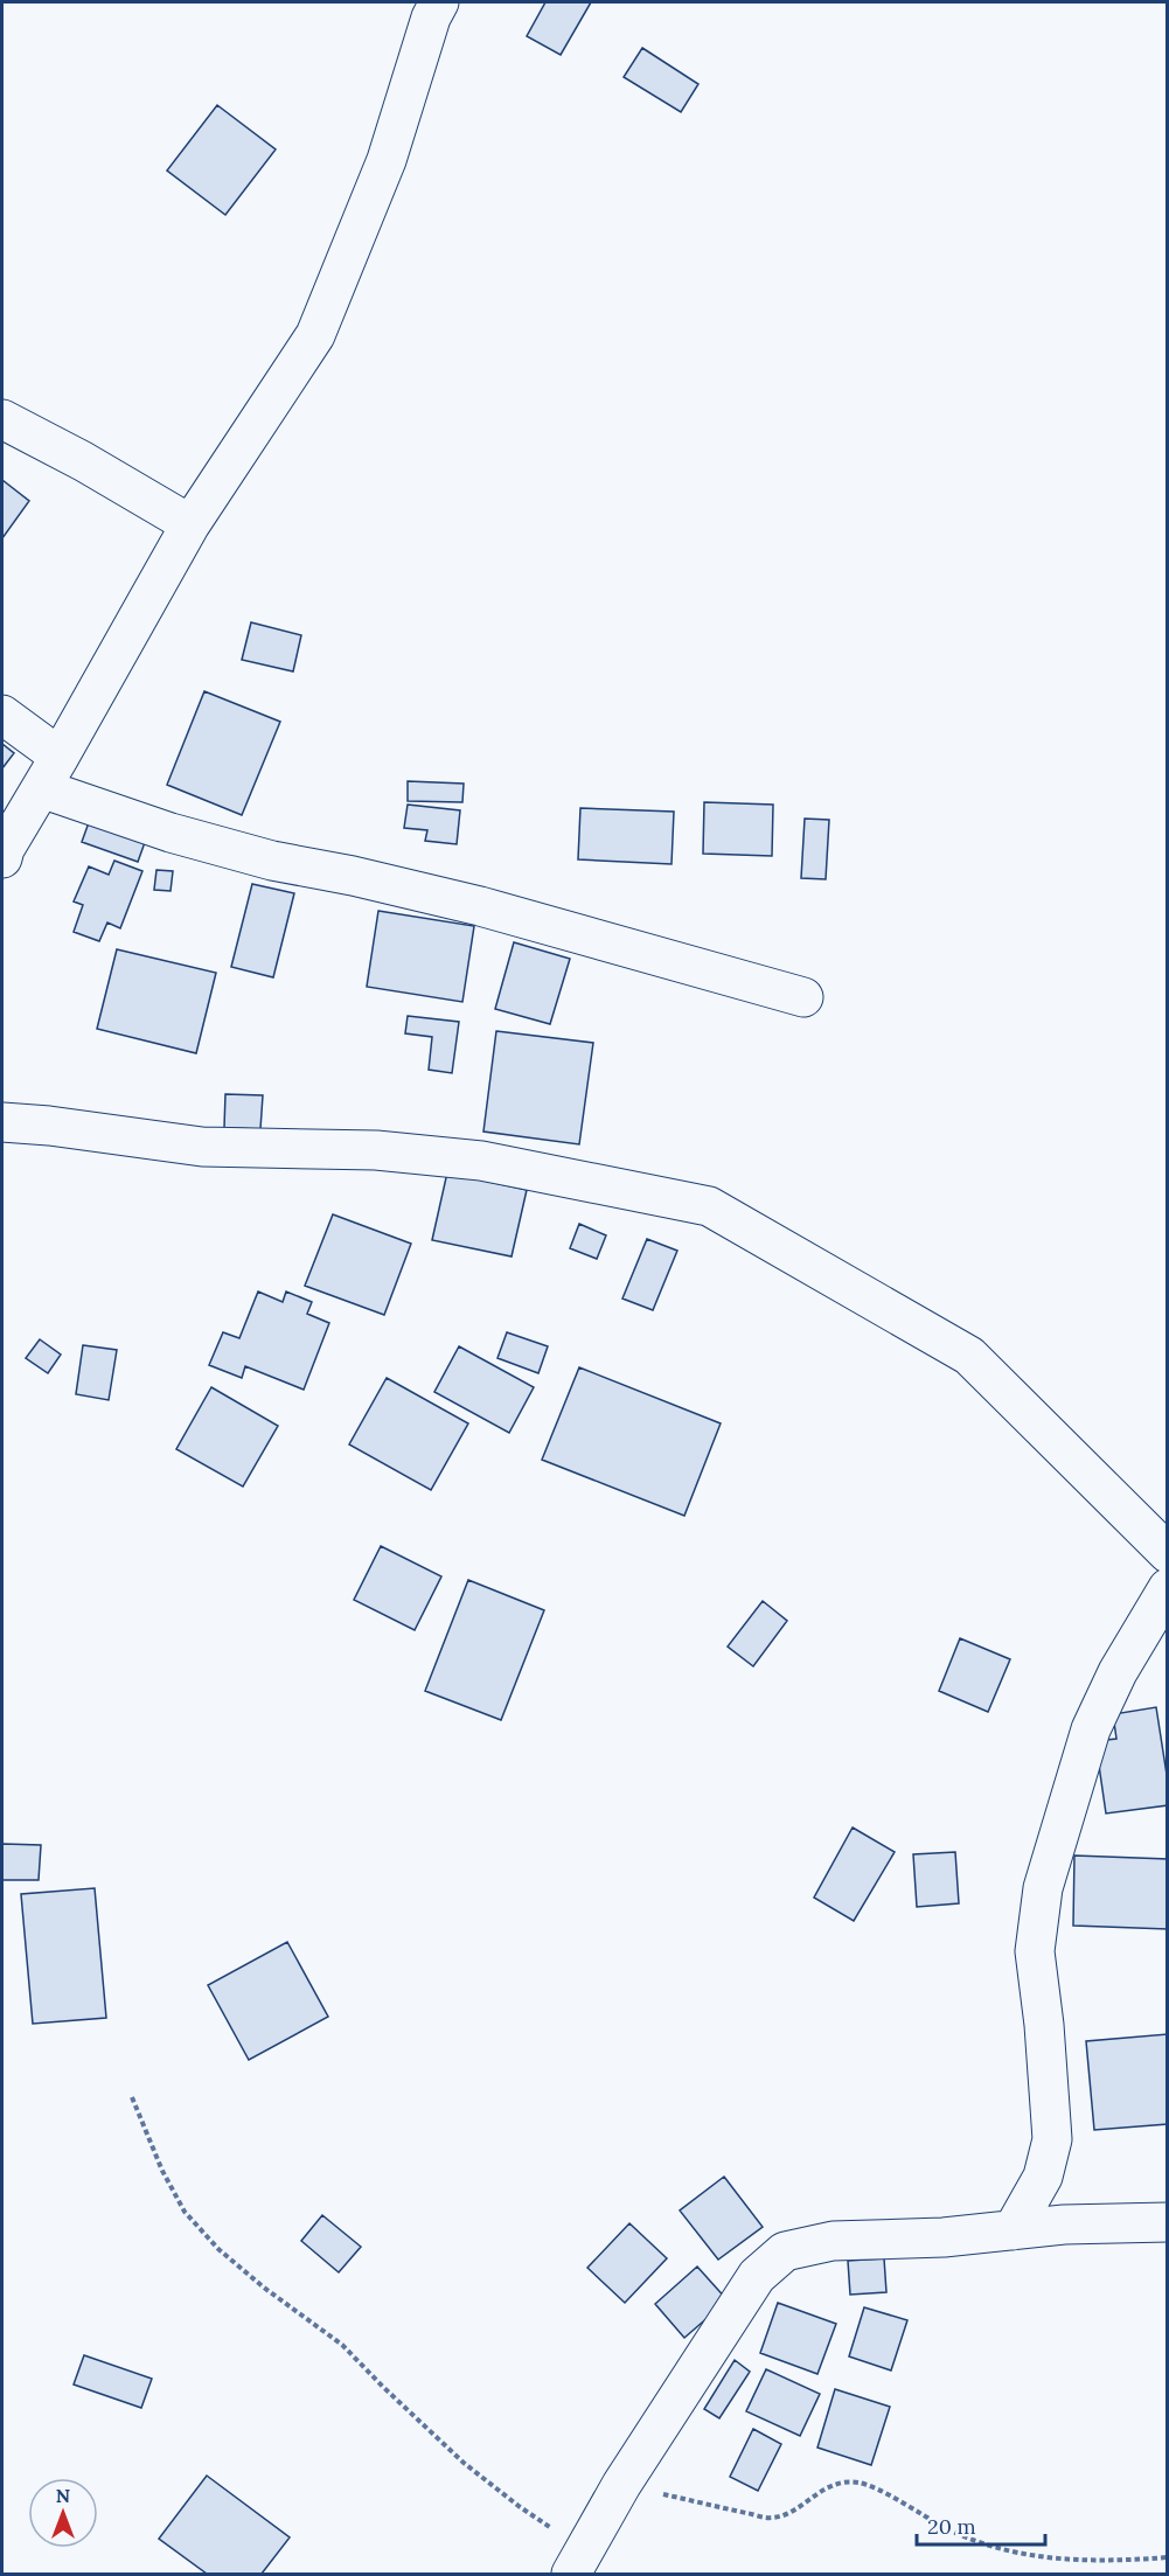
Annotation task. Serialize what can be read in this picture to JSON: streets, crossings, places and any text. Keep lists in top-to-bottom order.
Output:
{
  "scale_bar": "20 m",
  "north": "top"
}
